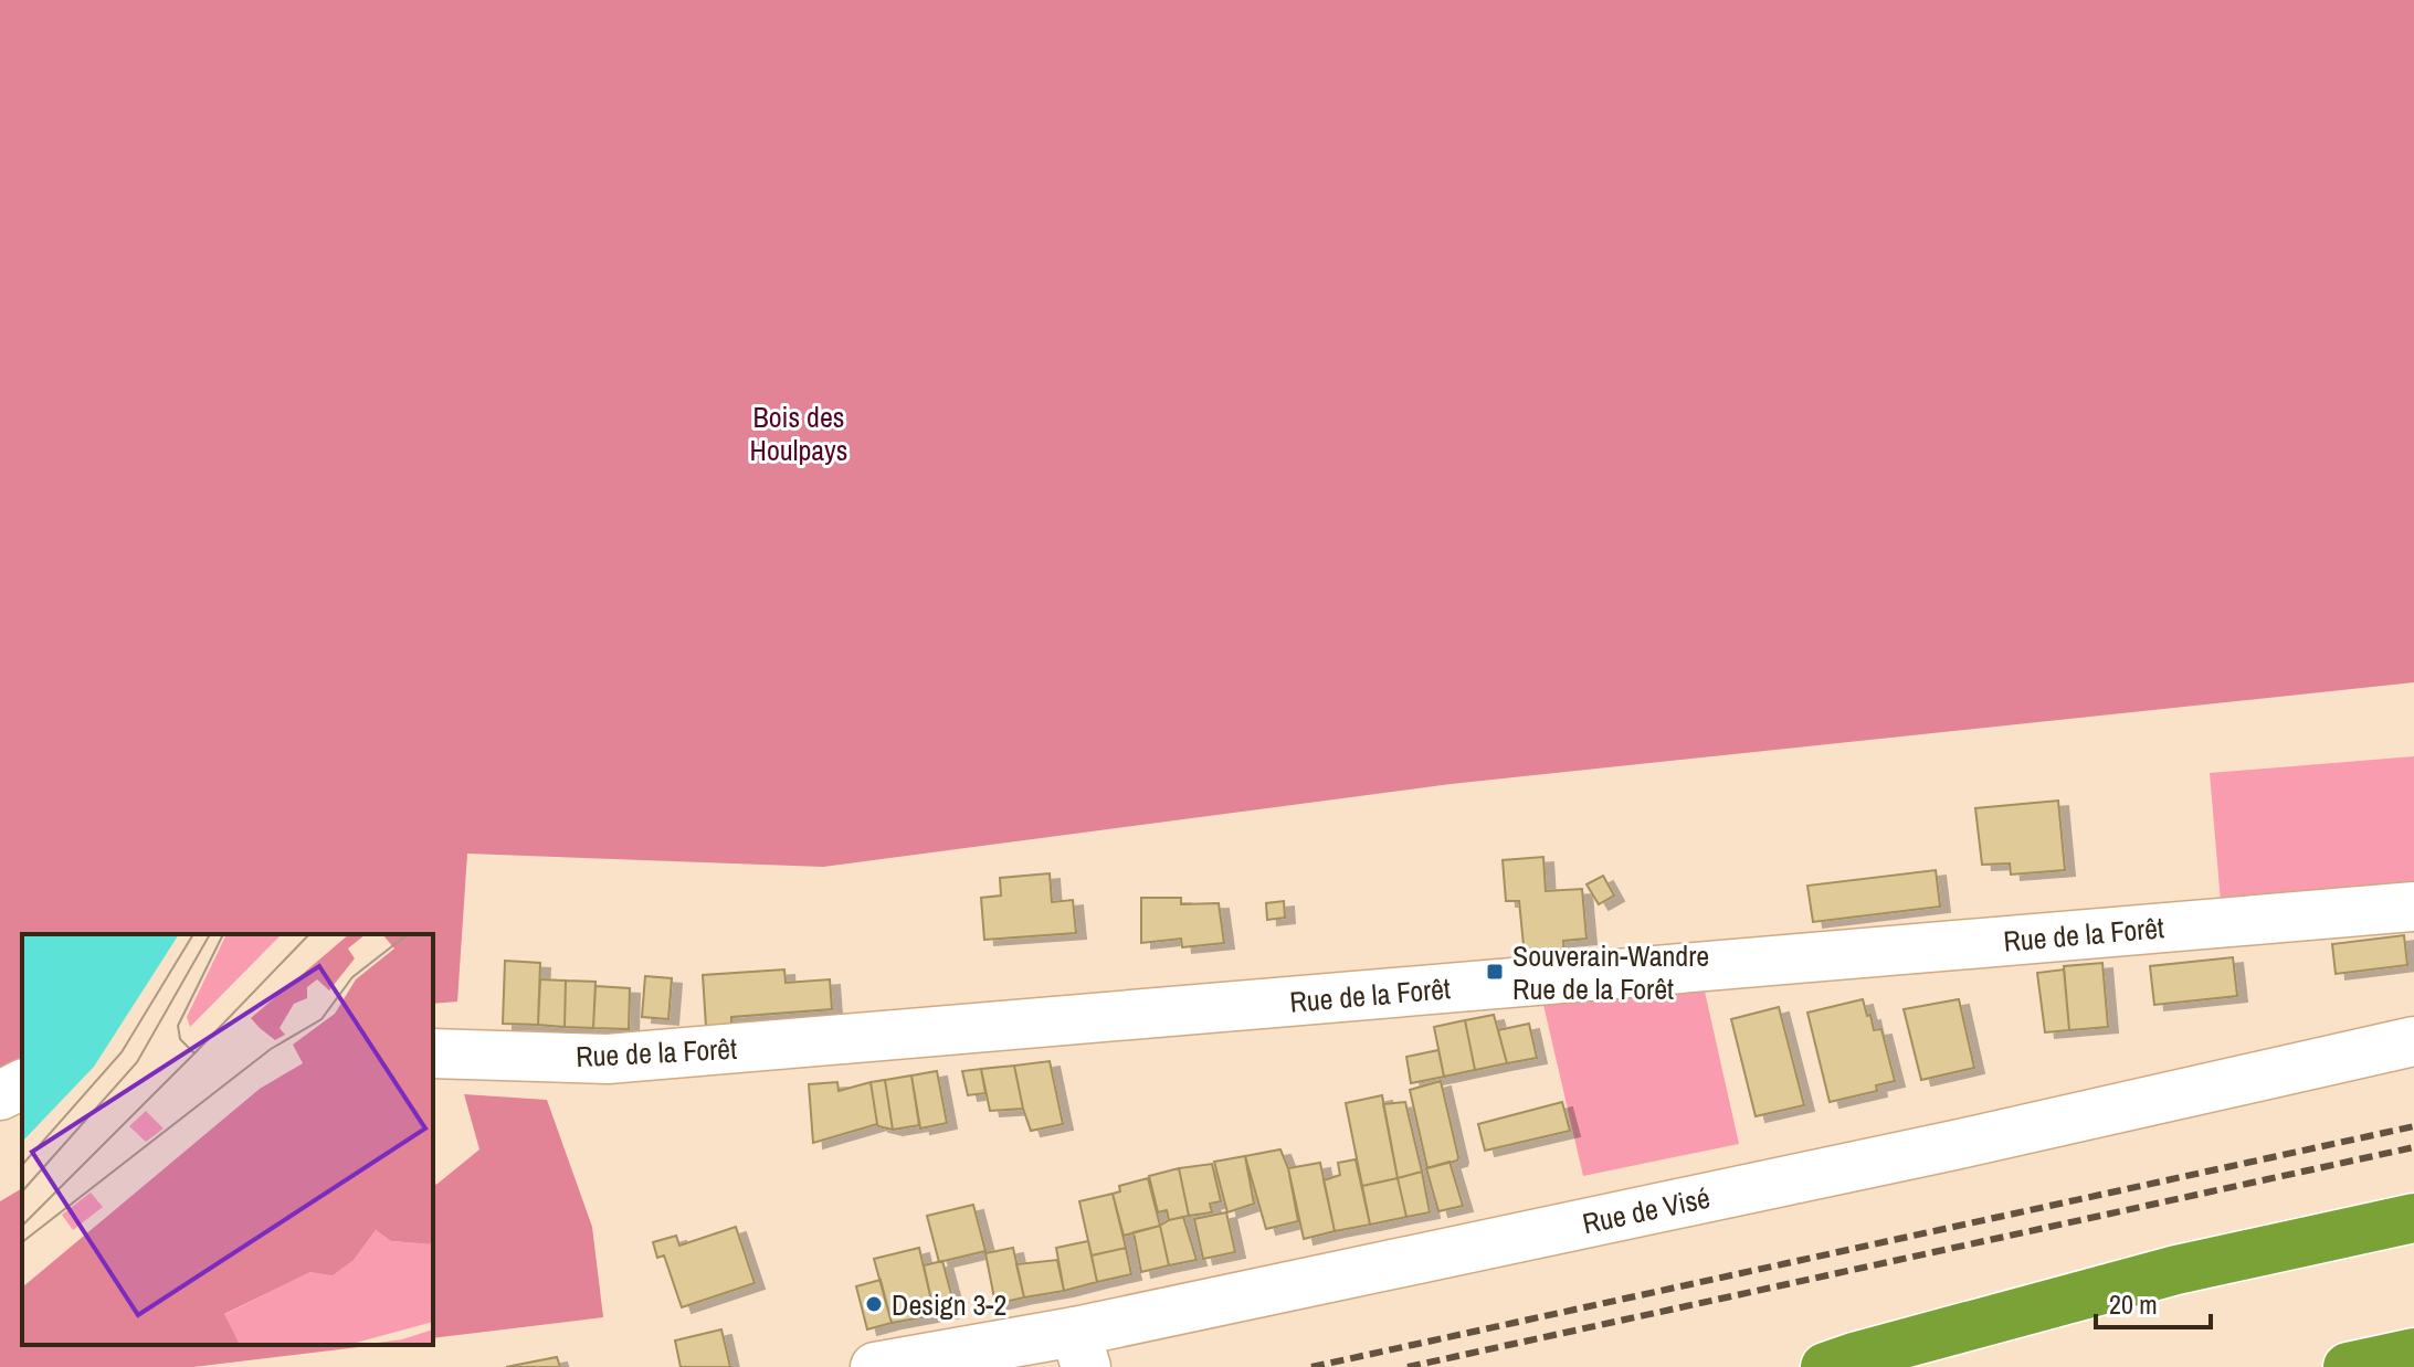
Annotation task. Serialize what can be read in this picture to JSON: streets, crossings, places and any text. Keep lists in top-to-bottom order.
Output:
{
  "streets": {
    "main road": ["Rue de la Forêt", "Rue de Visé"]
  },
  "parks": ["Bois des Houlpays"],
  "places": {
    "transit": ["Souverain-Wandre Rue de la Forêt"],
    "other": ["Design 3-2"]
  },
  "scale_bar": "20 m"
}
